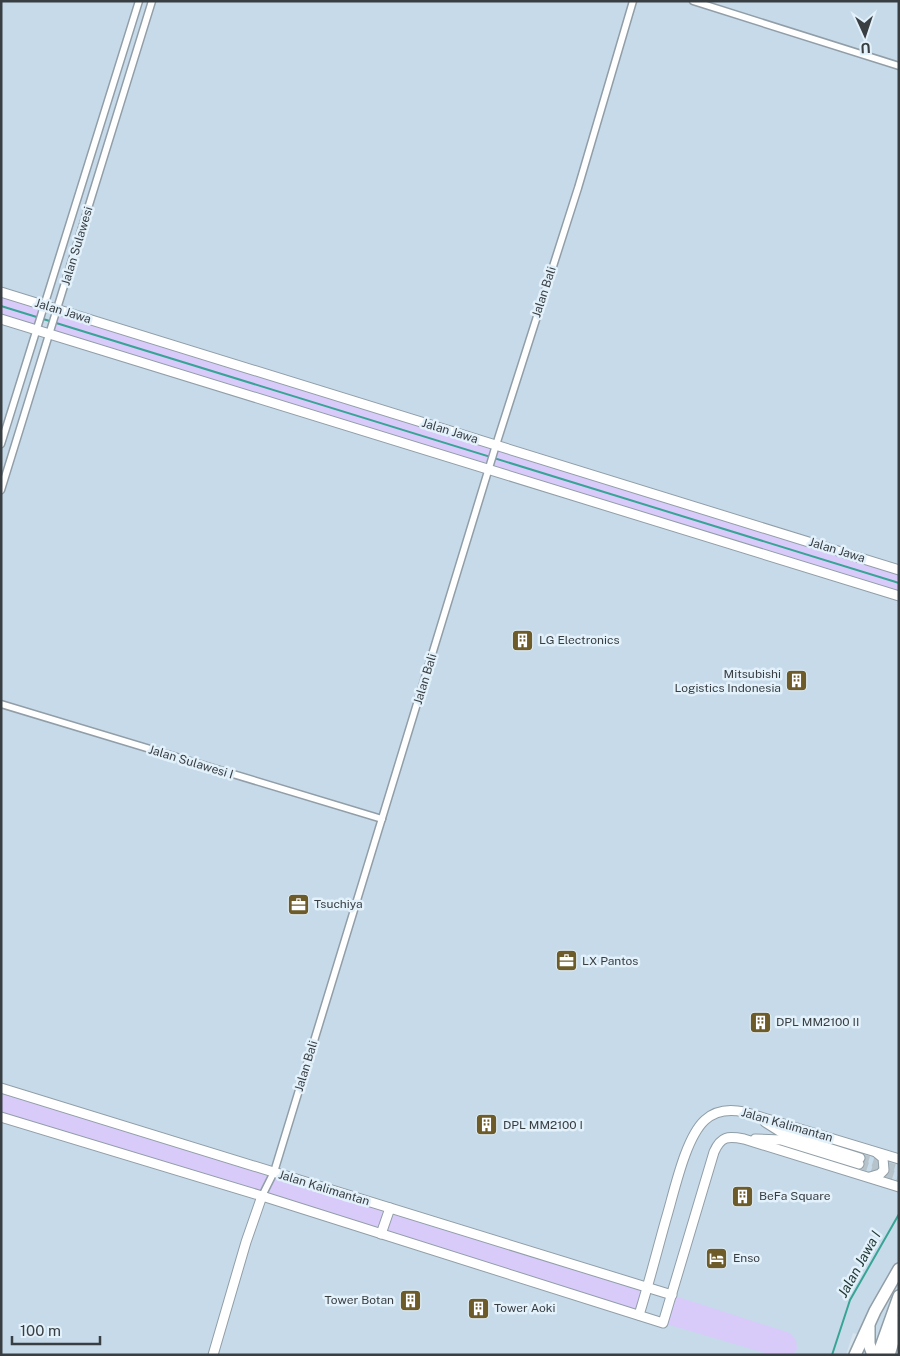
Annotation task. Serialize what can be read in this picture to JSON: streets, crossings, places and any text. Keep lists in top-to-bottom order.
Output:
{
  "streets": {
    "street": [
      "Jalan Sulawesi",
      "Jalan Bali",
      "Jalan Jawa",
      "Jalan Sulawesi I",
      "Jalan Kalimantan"
    ]
  },
  "crossings": [
    ["Jalan Sulawesi", "Jalan Jawa"],
    ["Jalan Bali", "Jalan Jawa"],
    ["Jalan Bali", "Jalan Sulawesi I"],
    ["Jalan Bali", "Jalan Kalimantan"]
  ],
  "water": ["Jalan Jawa I"],
  "places": {
    "building": [
      "LG Electronics",
      "Mitsubishi Logistics Indonesia",
      "DPL MM2100 II",
      "DPL MM2100 I",
      "BeFa Square",
      "Tower Botan",
      "Tower Aoki"
    ],
    "office": ["Tsuchiya", "LX Pantos"],
    "hotel": ["Enso"]
  },
  "scale_bar": "100 m",
  "north": "bottom"
}
